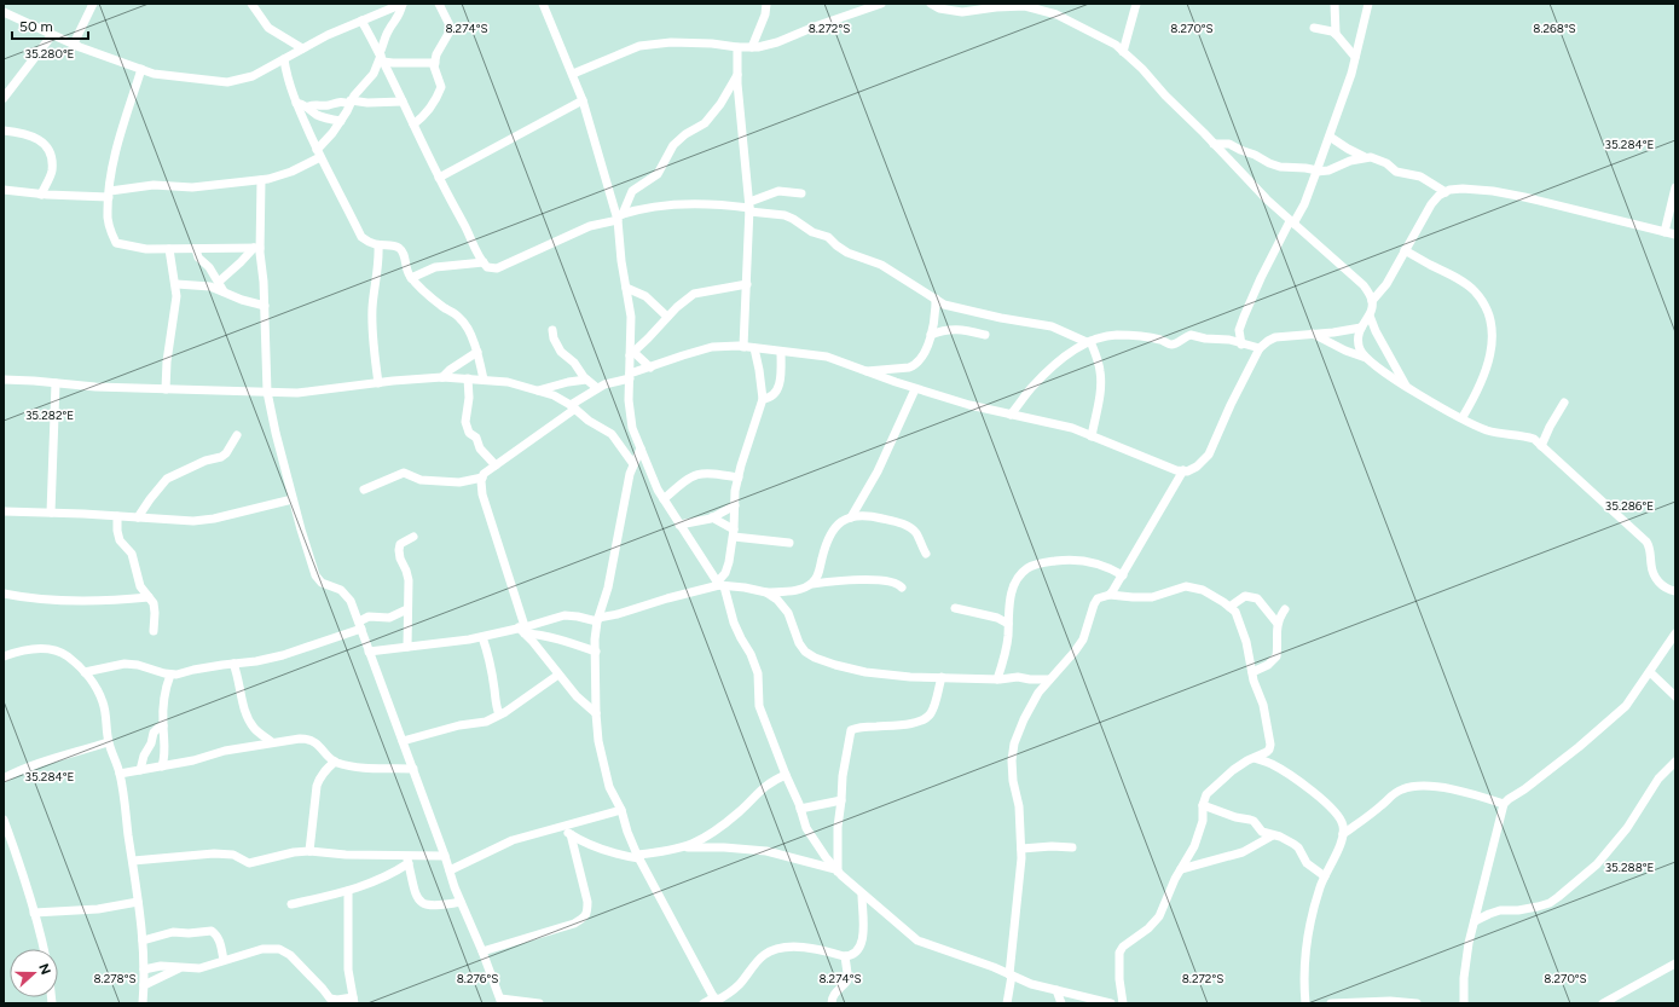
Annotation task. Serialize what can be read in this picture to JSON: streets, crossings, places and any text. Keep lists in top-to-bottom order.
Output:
{
  "scale_bar": "50 m",
  "north": "right",
  "coordinates": [
    "8.274°S",
    "8.272°S",
    "8.270°S",
    "8.268°S",
    "35.280°E",
    "35.284°E",
    "35.282°E",
    "35.286°E",
    "35.288°E",
    "8.278°S",
    "8.276°S"
  ]
}
